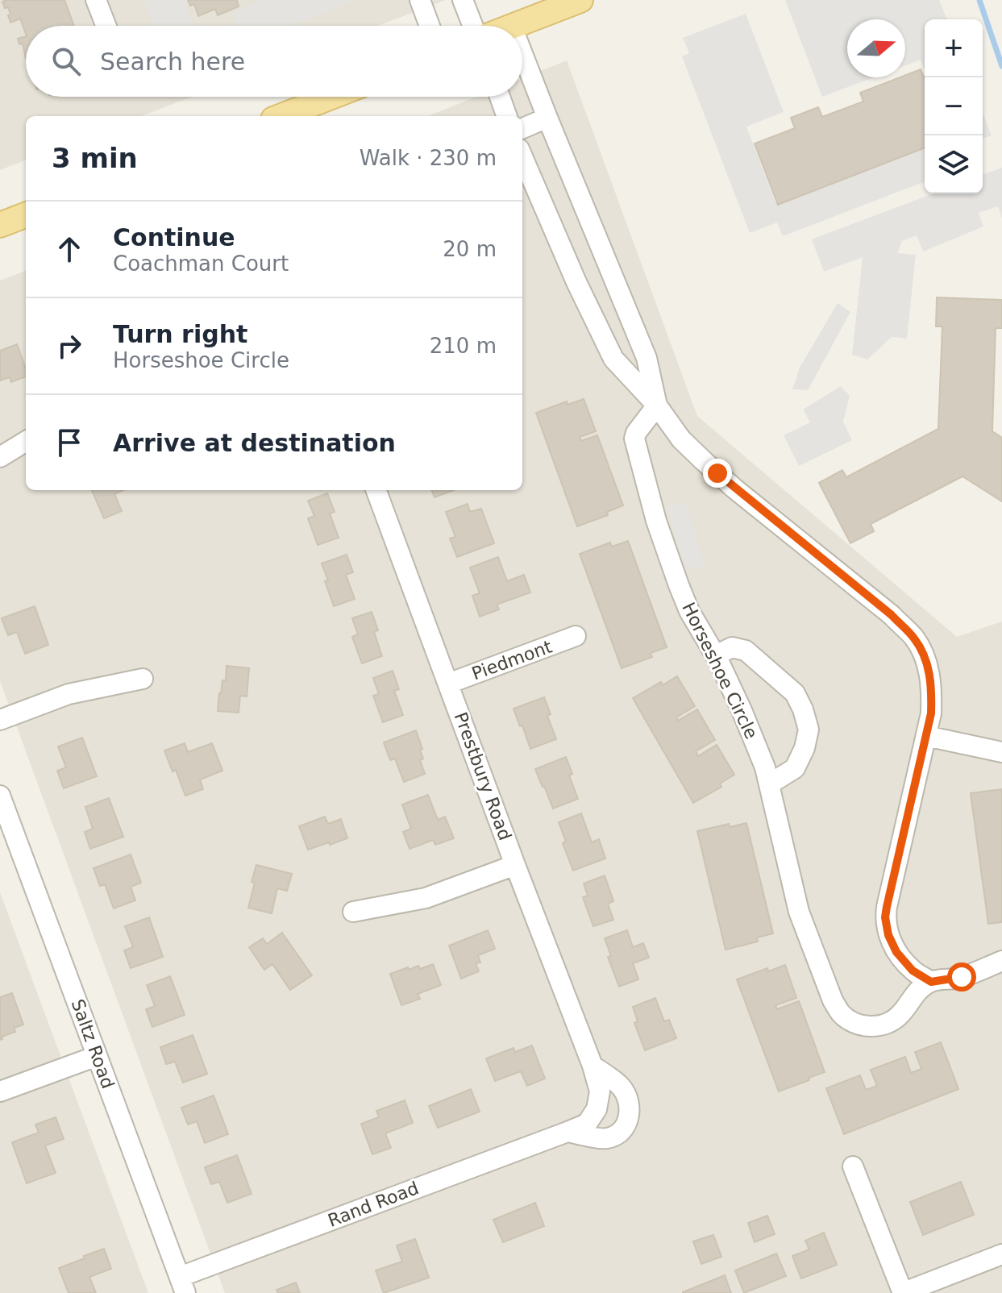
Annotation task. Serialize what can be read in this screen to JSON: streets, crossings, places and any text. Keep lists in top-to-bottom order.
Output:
{
  "streets": {
    "street": [
      "Piedmont",
      "Horseshoe Circle",
      "Prestbury Road",
      "Saltz Road",
      "Rand Road"
    ]
  },
  "crossings": [
    ["Piedmont", "Prestbury Road"],
    ["Prestbury Road", "Rand Road"],
    ["Saltz Road", "Rand Road"]
  ],
  "north": "right",
  "page": {
    "map_buttons": ["+", "−"],
    "search": "Search here",
    "heading": ["3 min", "Walk · 230 m"],
    "list": [
      ["Continue", "Coachman Court", "20 m"],
      ["Turn right", "Horseshoe Circle", "210 m"],
      "Arrive at destination"
    ]
  }
}
